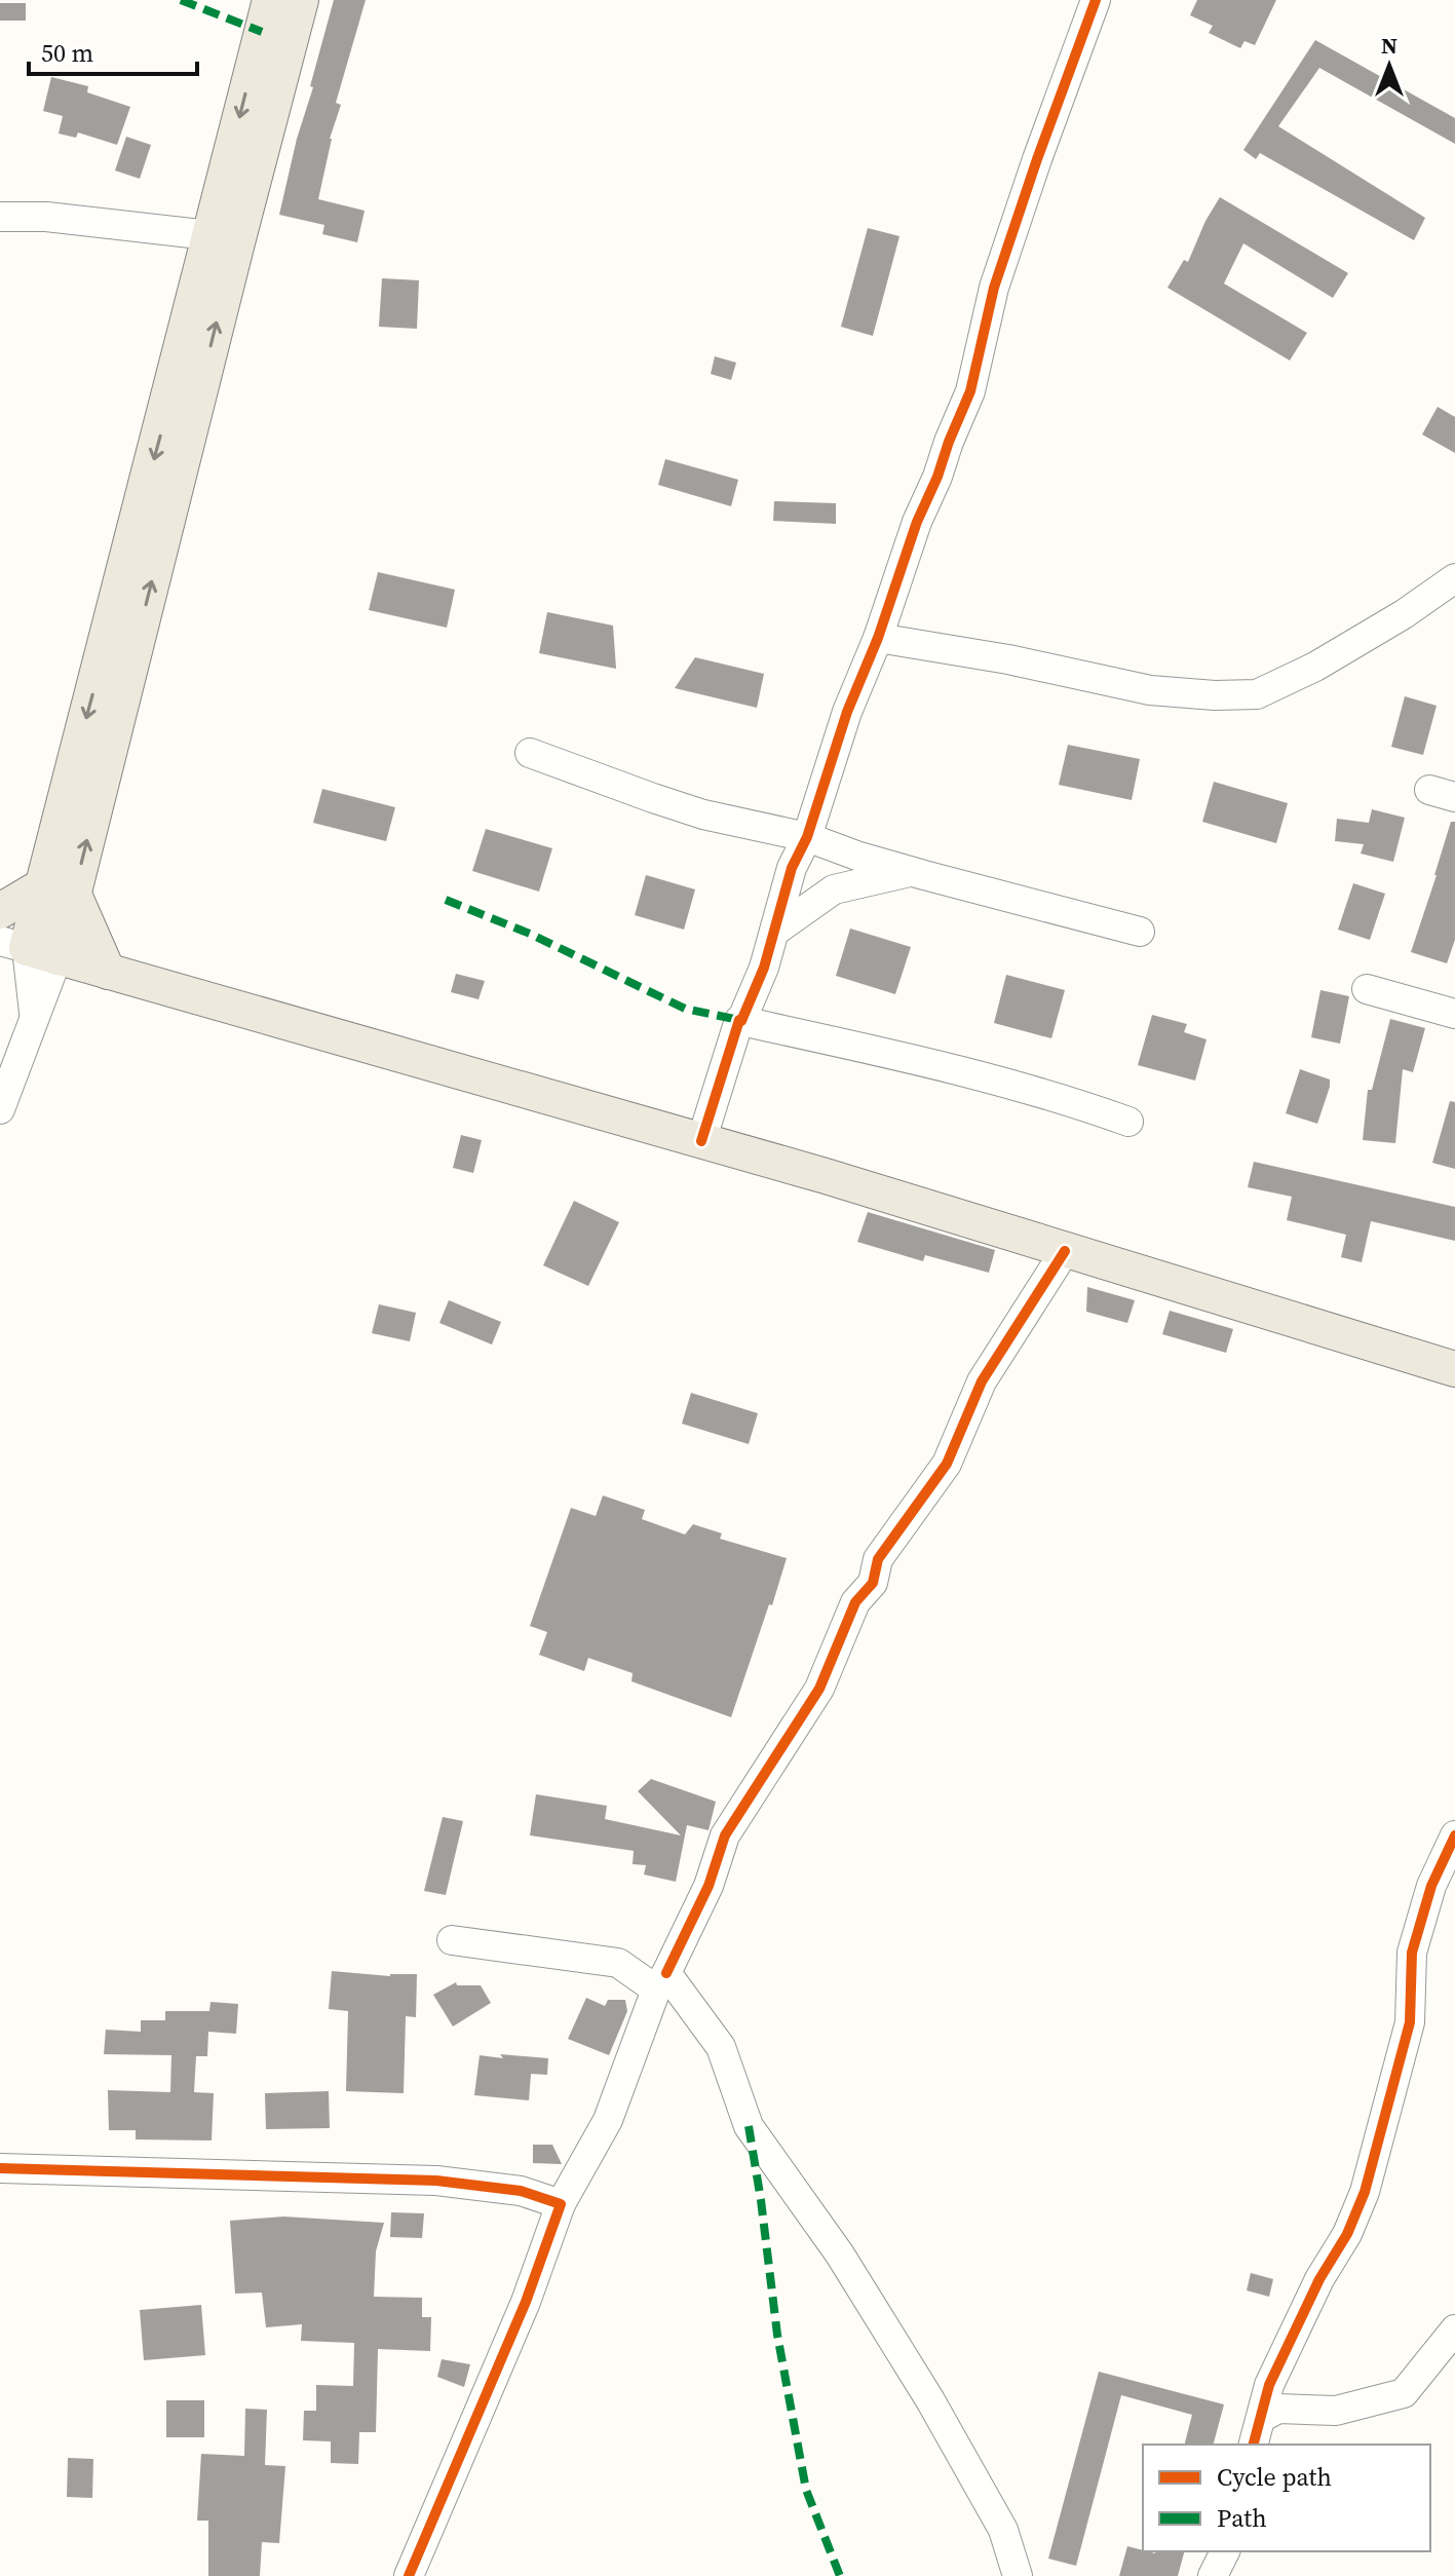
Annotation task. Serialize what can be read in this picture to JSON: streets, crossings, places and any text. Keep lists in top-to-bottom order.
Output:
{
  "legend": ["Cycle path", "Path"],
  "scale_bar": "50 m",
  "north": "top"
}
